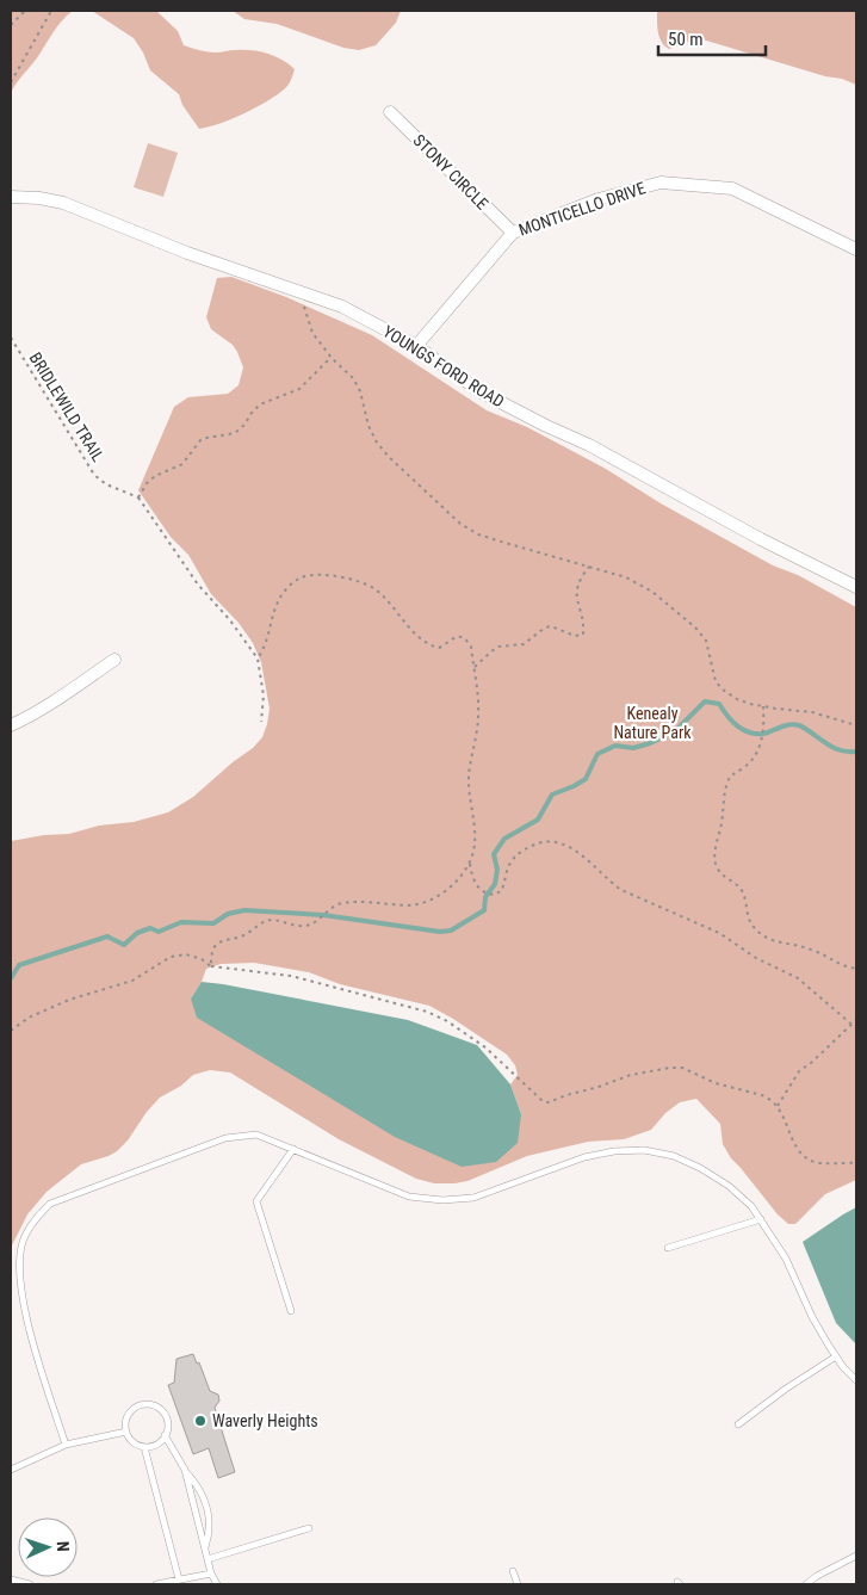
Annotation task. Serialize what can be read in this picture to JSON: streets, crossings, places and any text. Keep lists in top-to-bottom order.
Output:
{
  "streets": {
    "street": ["STONY CIRCLE", "MONTICELLO DRIVE", "YOUNGS FORD ROAD"],
    "path": ["BRIDLEWILD TRAIL"]
  },
  "crossings": [
    ["STONY CIRCLE", "MONTICELLO DRIVE"],
    ["MONTICELLO DRIVE", "YOUNGS FORD ROAD"]
  ],
  "parks": ["Kenealy Nature Park"],
  "places": ["Waverly Heights"],
  "scale_bar": "50 m",
  "north": "right"
}
